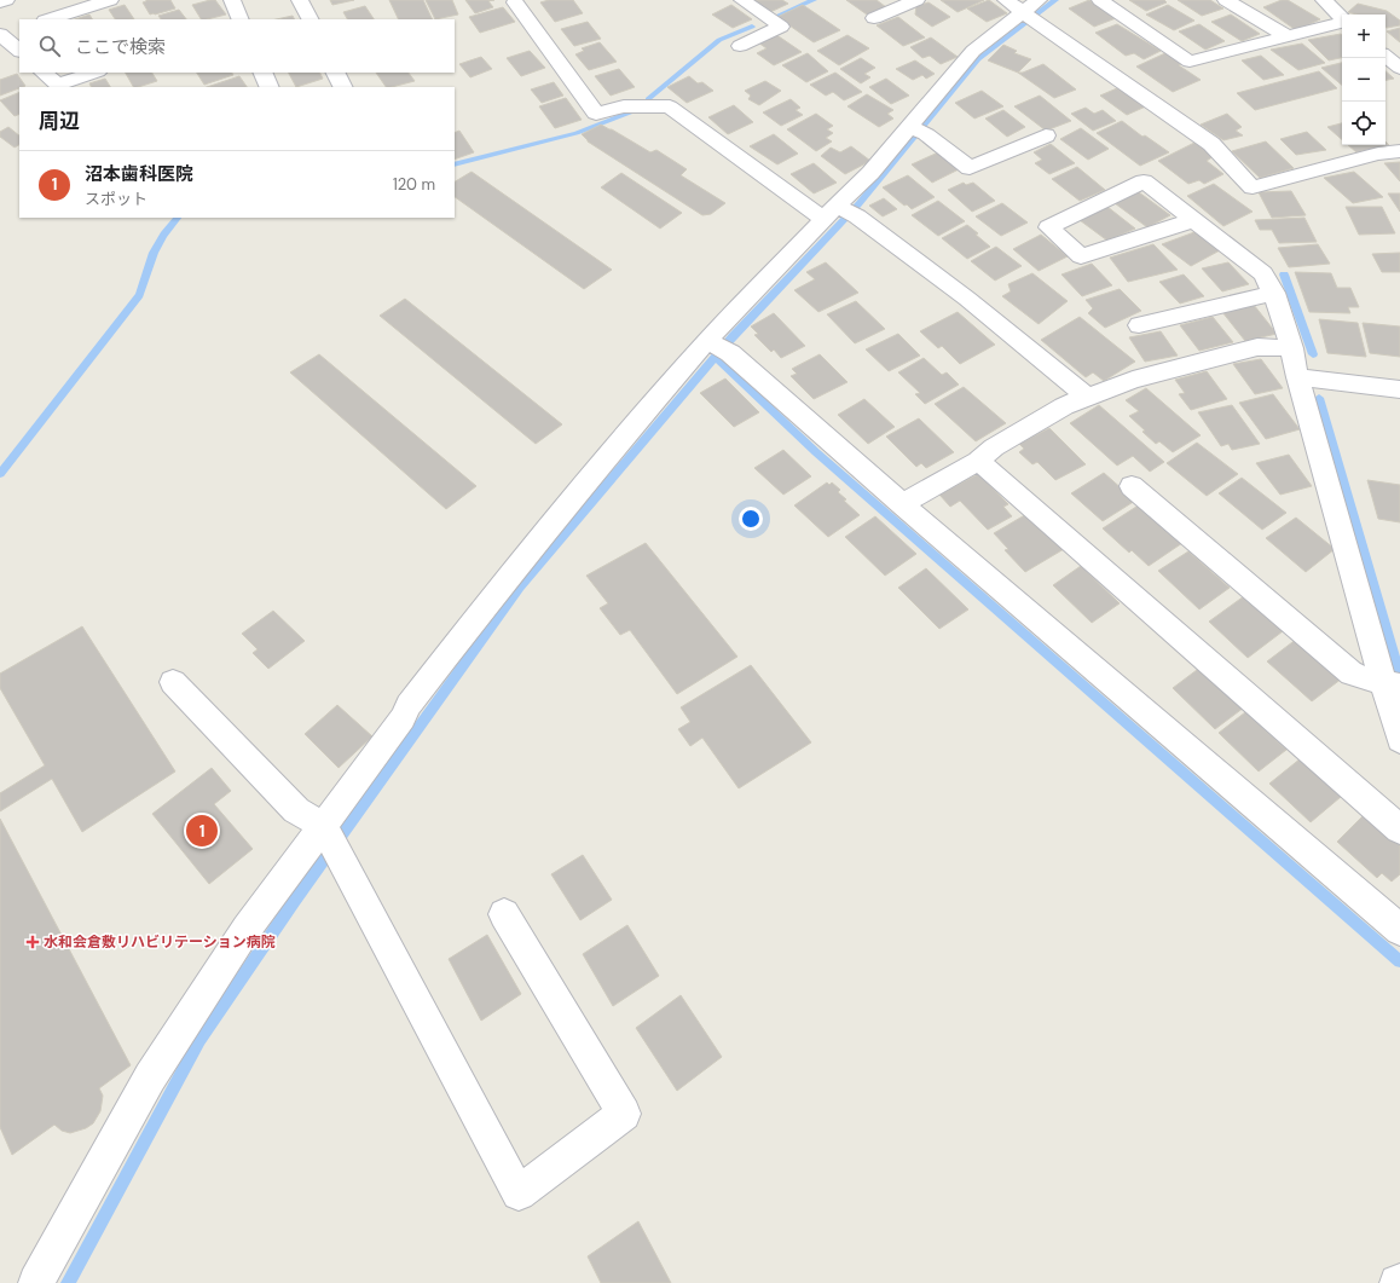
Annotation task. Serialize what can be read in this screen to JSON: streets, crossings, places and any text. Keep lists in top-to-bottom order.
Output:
{
  "places": {
    "health": ["水和会倉敷リハビリテーション病院"]
  },
  "page": {
    "map_buttons": ["+", "−"],
    "search": "ここで検索",
    "heading": "周辺",
    "list": [
      {
        "mark": "1",
        "name": "沼本歯科医院",
        "note": "スポット",
        "value": "120 m"
      }
    ],
    "pins": "1"
  }
}
